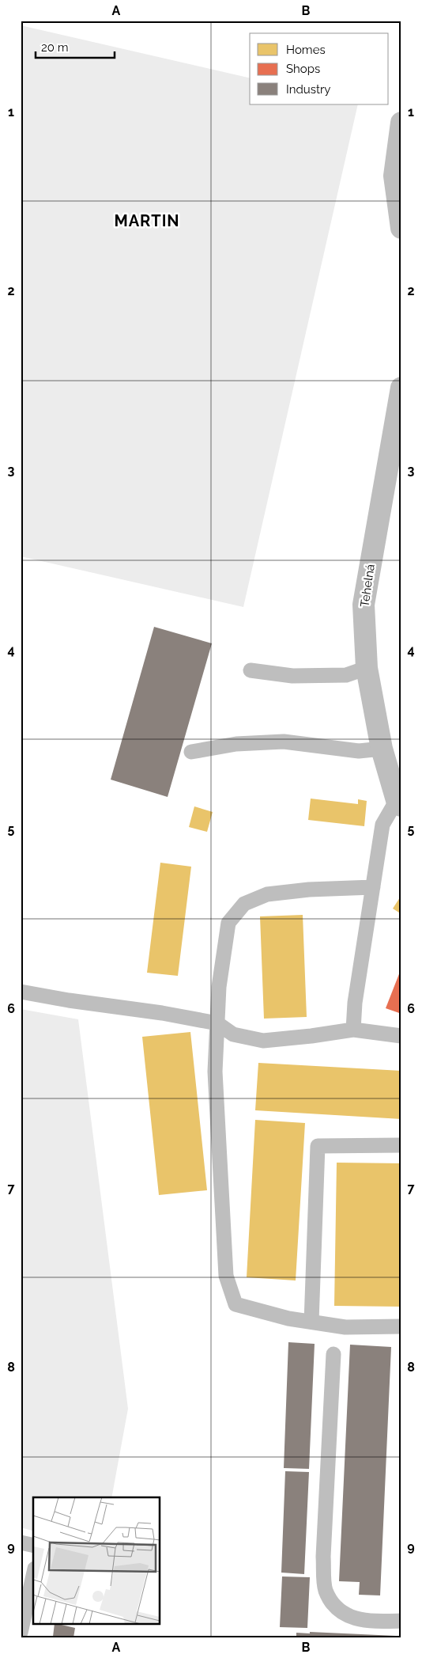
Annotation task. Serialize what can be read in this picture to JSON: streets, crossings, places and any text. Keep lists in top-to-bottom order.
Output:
{
  "streets": {
    "street": ["Tehelná"]
  },
  "districts": ["MARTIN"],
  "legend": ["Homes", "Shops", "Industry"],
  "scale_bar": "20 m",
  "grid": {
    "columns": ["A", "B"],
    "rows": [
      "1",
      "2",
      "3",
      "4",
      "5",
      "6",
      "7",
      "8",
      "9"
    ]
  }
}
